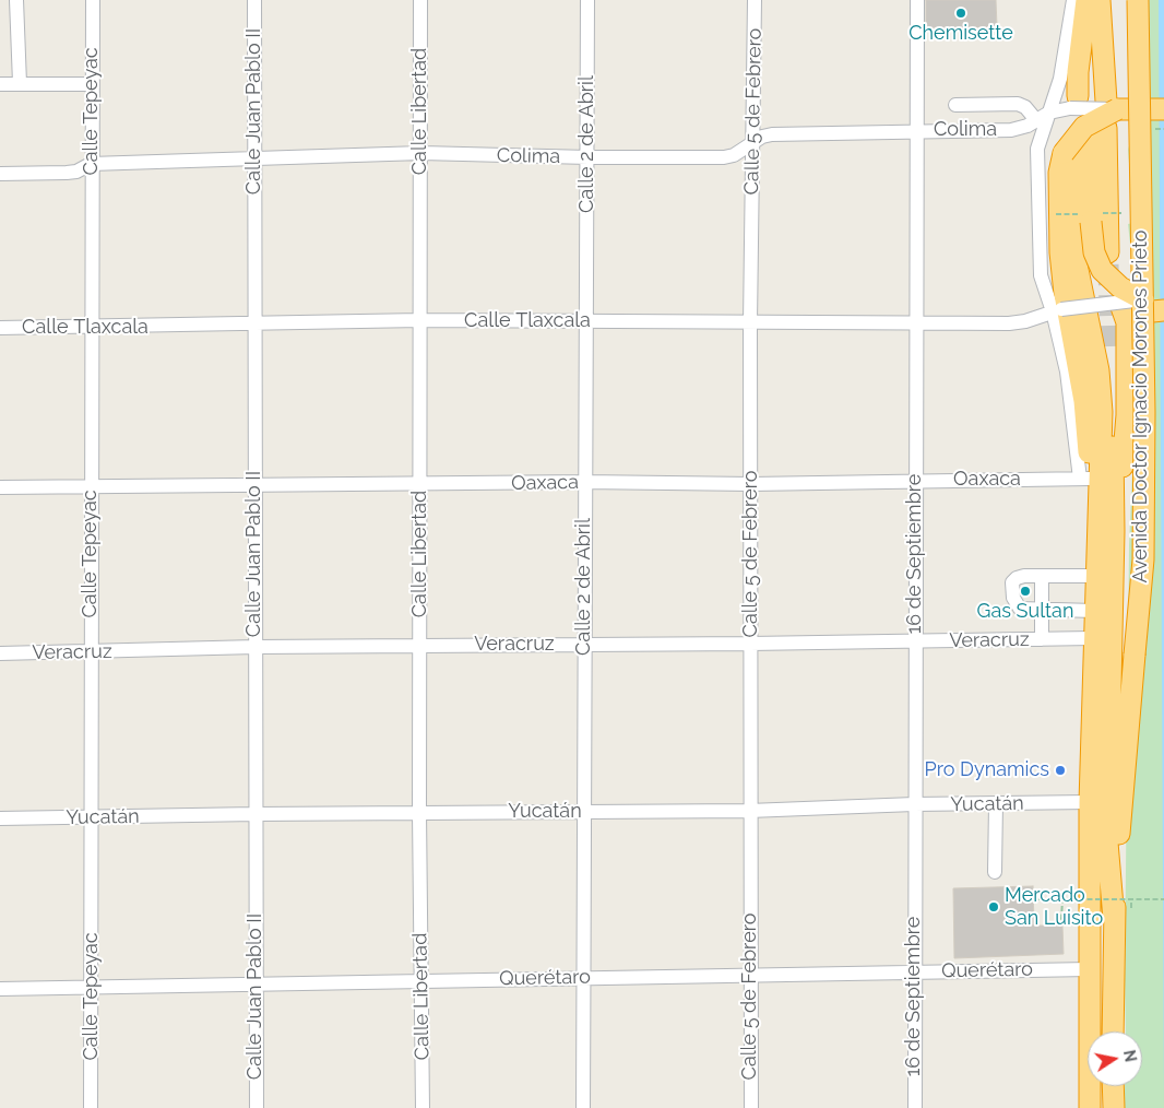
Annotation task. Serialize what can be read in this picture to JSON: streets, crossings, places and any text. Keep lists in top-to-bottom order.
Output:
{
  "streets": {
    "highway": ["Avenida Doctor Ignacio Morones Prieto"],
    "street": [
      "Calle Tepeyac",
      "Calle Juan Pablo II",
      "Calle Libertad",
      "Calle 5 de Febrero",
      "Colima",
      "Calle 2 de Abril",
      "Calle Tlaxcala",
      "Oaxaca",
      "16 de Septiembre",
      "Veracruz",
      "Yucatán",
      "Querétaro"
    ]
  },
  "crossings": [
    ["Calle Tepeyac", "Colima"],
    ["Calle Tepeyac", "Calle Tlaxcala"],
    ["Calle Tepeyac", "Oaxaca"],
    ["Calle Tepeyac", "Veracruz"],
    ["Calle Tepeyac", "Yucatán"],
    ["Calle Tepeyac", "Querétaro"],
    ["Calle Juan Pablo II", "Colima"],
    ["Calle Juan Pablo II", "Calle Tlaxcala"],
    ["Calle Juan Pablo II", "Oaxaca"],
    ["Calle Juan Pablo II", "Veracruz"],
    ["Calle Juan Pablo II", "Yucatán"],
    ["Calle Juan Pablo II", "Querétaro"],
    ["Calle Libertad", "Colima"],
    ["Calle Libertad", "Calle Tlaxcala"],
    ["Calle Libertad", "Oaxaca"],
    ["Calle Libertad", "Veracruz"],
    ["Calle Libertad", "Yucatán"],
    ["Calle Libertad", "Querétaro"],
    ["Calle 5 de Febrero", "Colima"],
    ["Calle 5 de Febrero", "Calle Tlaxcala"],
    ["Calle 5 de Febrero", "Oaxaca"],
    ["Calle 5 de Febrero", "Veracruz"],
    ["Calle 5 de Febrero", "Yucatán"],
    ["Calle 5 de Febrero", "Querétaro"],
    ["Colima", "Calle 2 de Abril"],
    ["Colima", "16 de Septiembre"],
    ["Calle 2 de Abril", "Calle Tlaxcala"],
    ["Calle 2 de Abril", "Oaxaca"],
    ["Calle 2 de Abril", "Veracruz"],
    ["Calle 2 de Abril", "Yucatán"],
    ["Calle 2 de Abril", "Querétaro"],
    ["Calle Tlaxcala", "16 de Septiembre"],
    ["Avenida Doctor Ignacio Morones Prieto", "Veracruz"],
    ["Avenida Doctor Ignacio Morones Prieto", "Yucatán"],
    ["Avenida Doctor Ignacio Morones Prieto", "Querétaro"],
    ["Oaxaca", "16 de Septiembre"],
    ["16 de Septiembre", "Veracruz"],
    ["16 de Septiembre", "Yucatán"],
    ["16 de Septiembre", "Querétaro"]
  ],
  "places": [
    "Chemisette",
    "Gas Sultan",
    "Pro Dynamics",
    "Mercado San Luisito"
  ],
  "north": "right"
}
